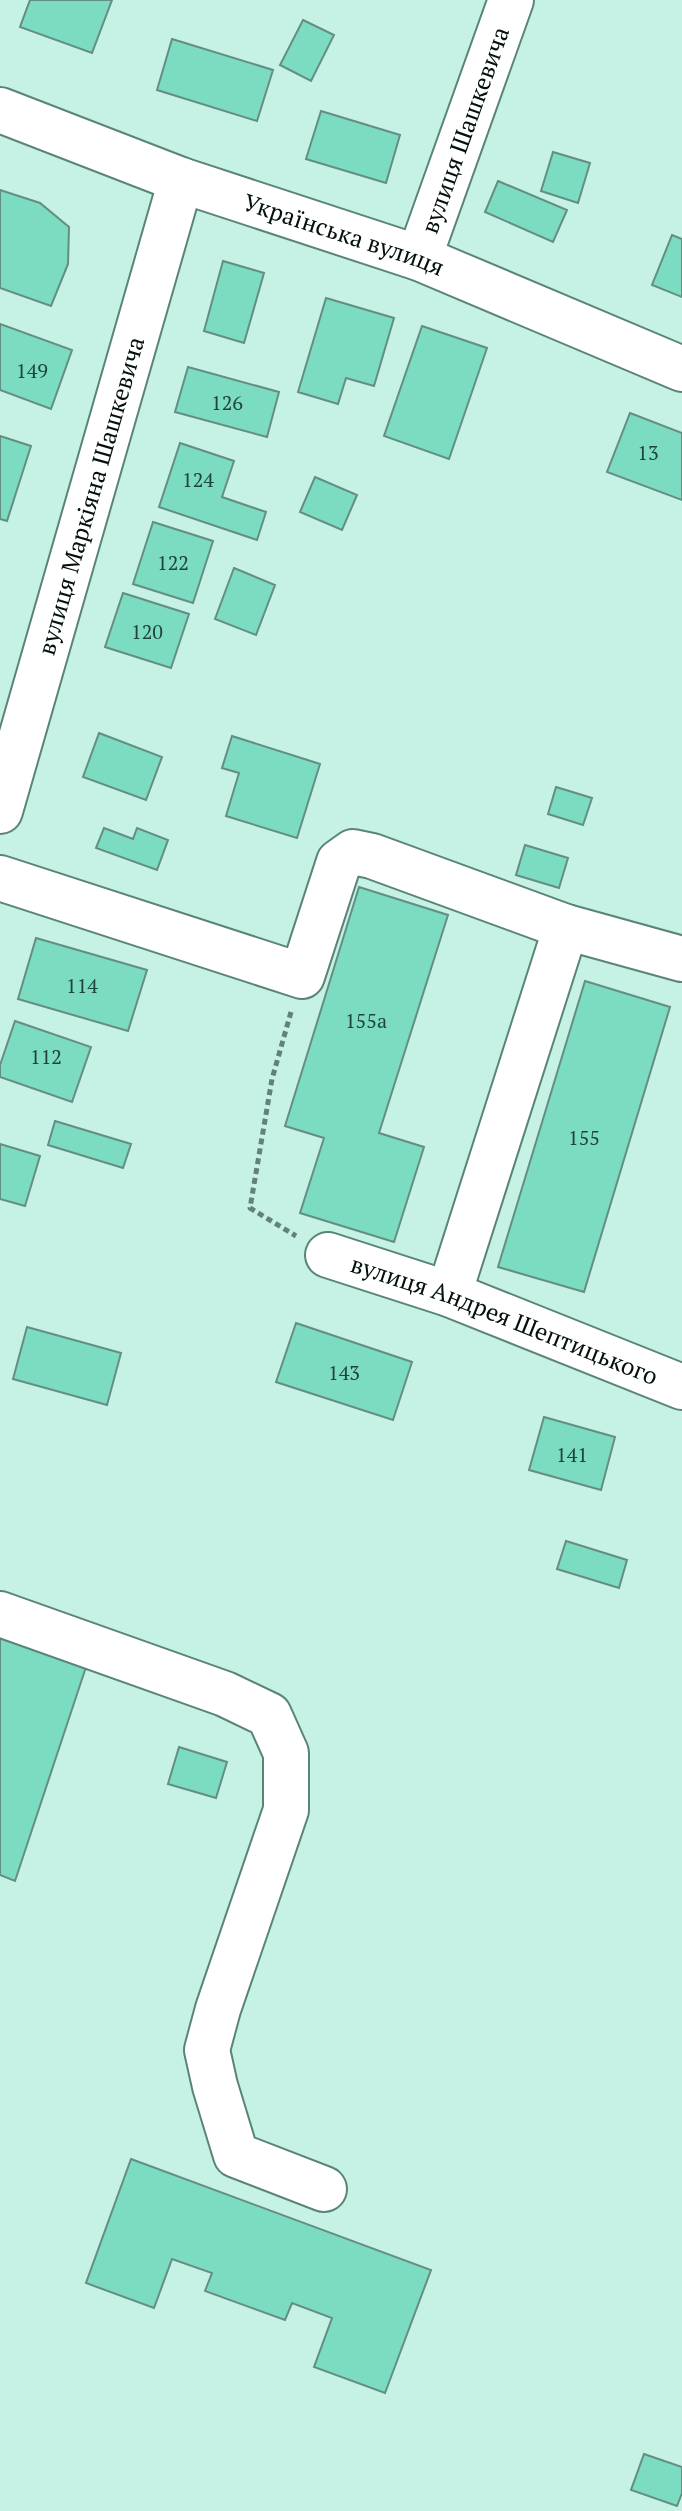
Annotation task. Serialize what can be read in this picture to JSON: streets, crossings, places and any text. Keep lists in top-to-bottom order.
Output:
{
  "streets": {
    "street": [
      "вулиця Шашкевича",
      "Українська вулиця",
      "вулиця Маркіяна Шашкевича",
      "вулиця Андрея Шептицького"
    ]
  },
  "crossings": [
    ["вулиця Шашкевича", "Українська вулиця"],
    ["Українська вулиця", "вулиця Маркіяна Шашкевича"]
  ],
  "house_numbers": [
    "149",
    "126",
    "13",
    "124",
    "122",
    "120",
    "114",
    "155а",
    "112",
    "155",
    "143",
    "141"
  ]
}
